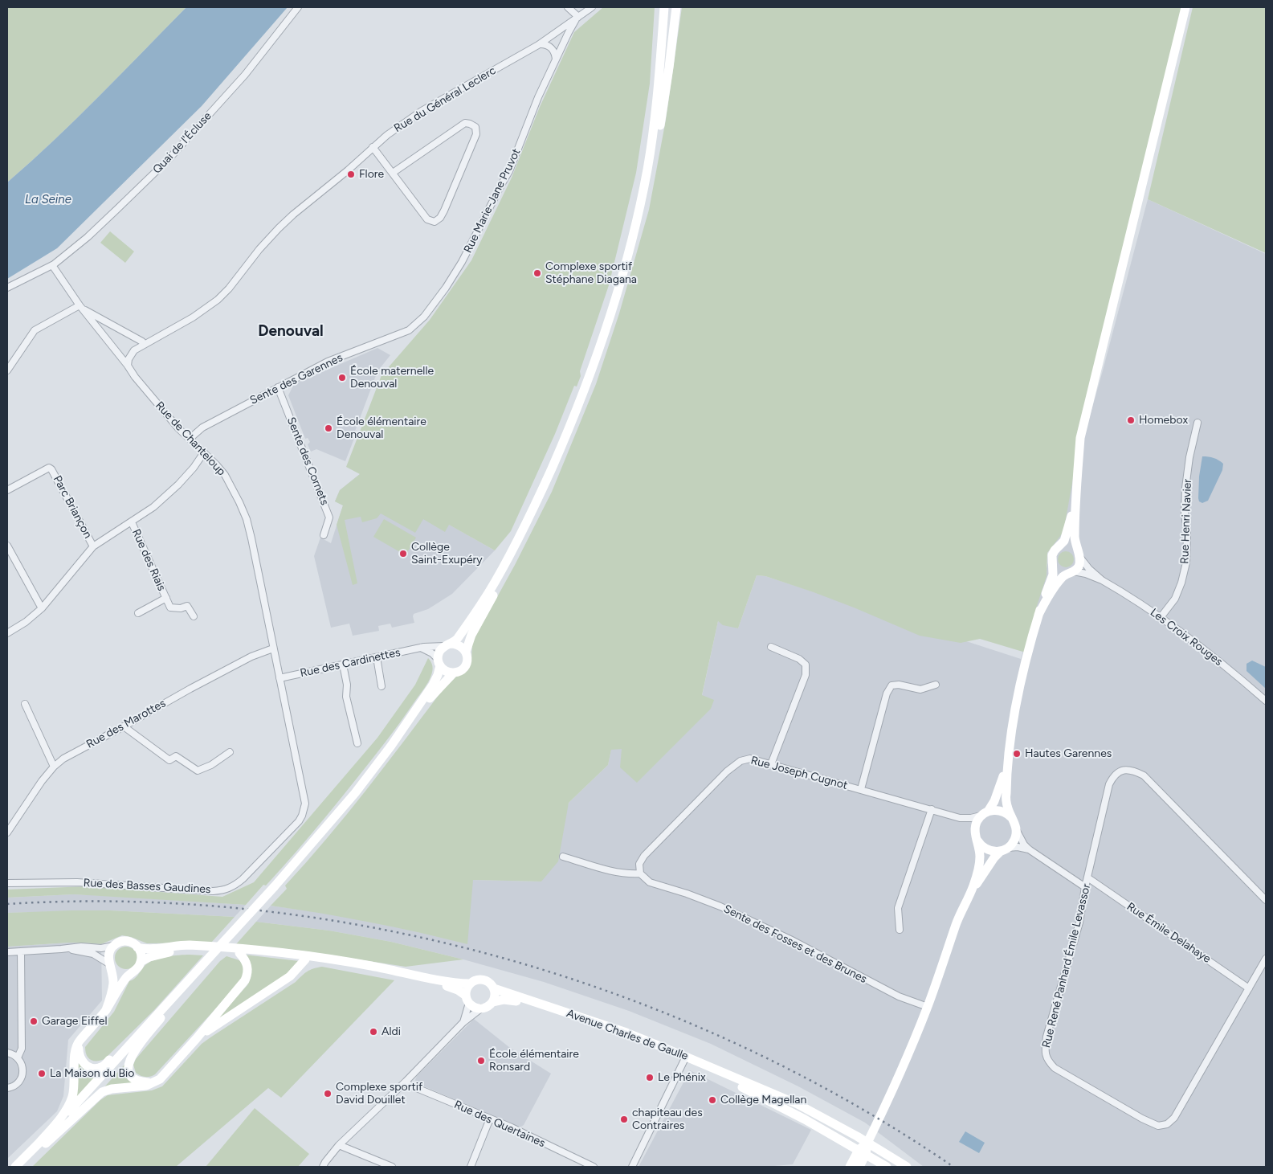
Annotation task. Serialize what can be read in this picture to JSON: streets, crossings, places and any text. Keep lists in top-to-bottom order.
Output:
{
  "streets": {
    "main road": ["Avenue Charles de Gaulle"],
    "street": [
      "Rue du Général Leclerc",
      "Quai de l'Écluse",
      "Rue Marie-Jane Pruvot",
      "Sente des Garennes",
      "Rue de Chanteloup",
      "Sente des Cornets",
      "Parc Briançon",
      "Rue Henri Navier",
      "Rue des Riais",
      "Les Croix Rouges",
      "Rue des Cardinettes",
      "Rue des Marottes",
      "Rue Joseph Cugnot",
      "Rue des Basses Gaudines",
      "Rue Émile Delahaye",
      "Sente des Fosses et des Brunes",
      "Rue René Panhard Émile Levassor",
      "Rue des Quertaines"
    ]
  },
  "crossings": [
    ["Rue du Général Leclerc", "Rue Marie-Jane Pruvot"],
    ["Quai de l'Écluse", "Rue de Chanteloup"],
    ["Rue Marie-Jane Pruvot", "Sente des Garennes"],
    ["Sente des Garennes", "Rue de Chanteloup"],
    ["Sente des Garennes", "Sente des Cornets"],
    ["Rue de Chanteloup", "Rue des Marottes"],
    ["Rue de Chanteloup", "Rue des Basses Gaudines"],
    ["Rue Henri Navier", "Les Croix Rouges"],
    ["Rue des Cardinettes", "Rue des Basses Gaudines"],
    ["Rue des Marottes", "Rue des Basses Gaudines"],
    ["Rue Joseph Cugnot", "Sente des Fosses et des Brunes"],
    ["Rue Émile Delahaye", "Rue René Panhard Émile Levassor"]
  ],
  "districts": ["Denouval"],
  "water": ["La Seine"],
  "places": [
    "Flore",
    "Complexe sportif Stéphane Diagana",
    "École maternelle Denouval",
    "Homebox",
    "École élémentaire Denouval",
    "Collège Saint-Exupéry",
    "Hautes Garennes",
    "Garage Eiffel",
    "Aldi",
    "École élémentaire Ronsard",
    "La Maison du Bio",
    "Le Phénix",
    "Complexe sportif David Douillet",
    "Collège Magellan",
    "chapiteau des Contraires"
  ]
}
